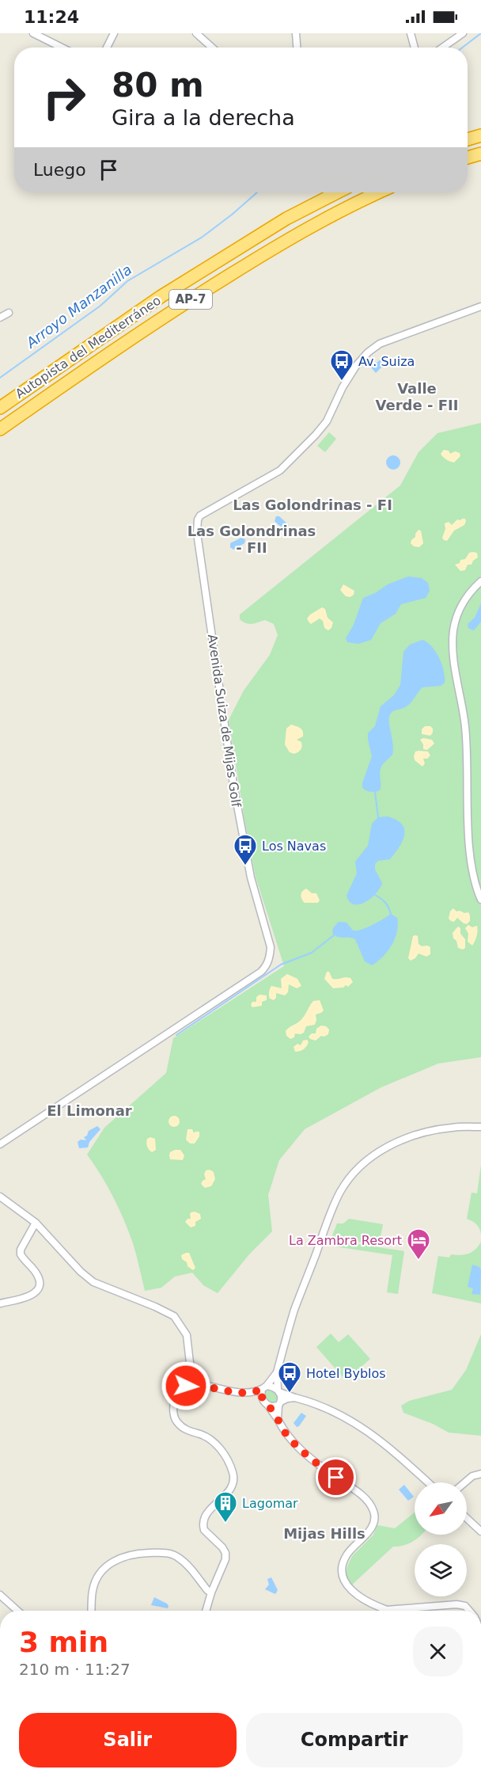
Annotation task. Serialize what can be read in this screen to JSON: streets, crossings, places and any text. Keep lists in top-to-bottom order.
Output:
{
  "streets": {
    "highway": ["AP-7", "Autopista del Mediterráneo"],
    "street": ["Avenida Suiza de Mijas Golf"]
  },
  "districts": [
    "Valle Verde - FII",
    "Las Golondrinas - FI",
    "Las Golondrinas - FII",
    "El Limonar",
    "Mijas Hills"
  ],
  "water": ["Arroyo Manzanilla"],
  "places": {
    "bus stop": ["Av. Suiza", "Los Navas", "Hotel Byblos"],
    "hotel": ["La Zambra Resort"],
    "building": ["Lagomar"]
  },
  "north": "bottom left",
  "page": {
    "status": "11:24",
    "turn": ["80 m", "Gira a la derecha"],
    "then": "Luego",
    "heading": ["3 min", "210 m · 11:27"],
    "buttons": ["Salir", "Compartir"]
  }
}
